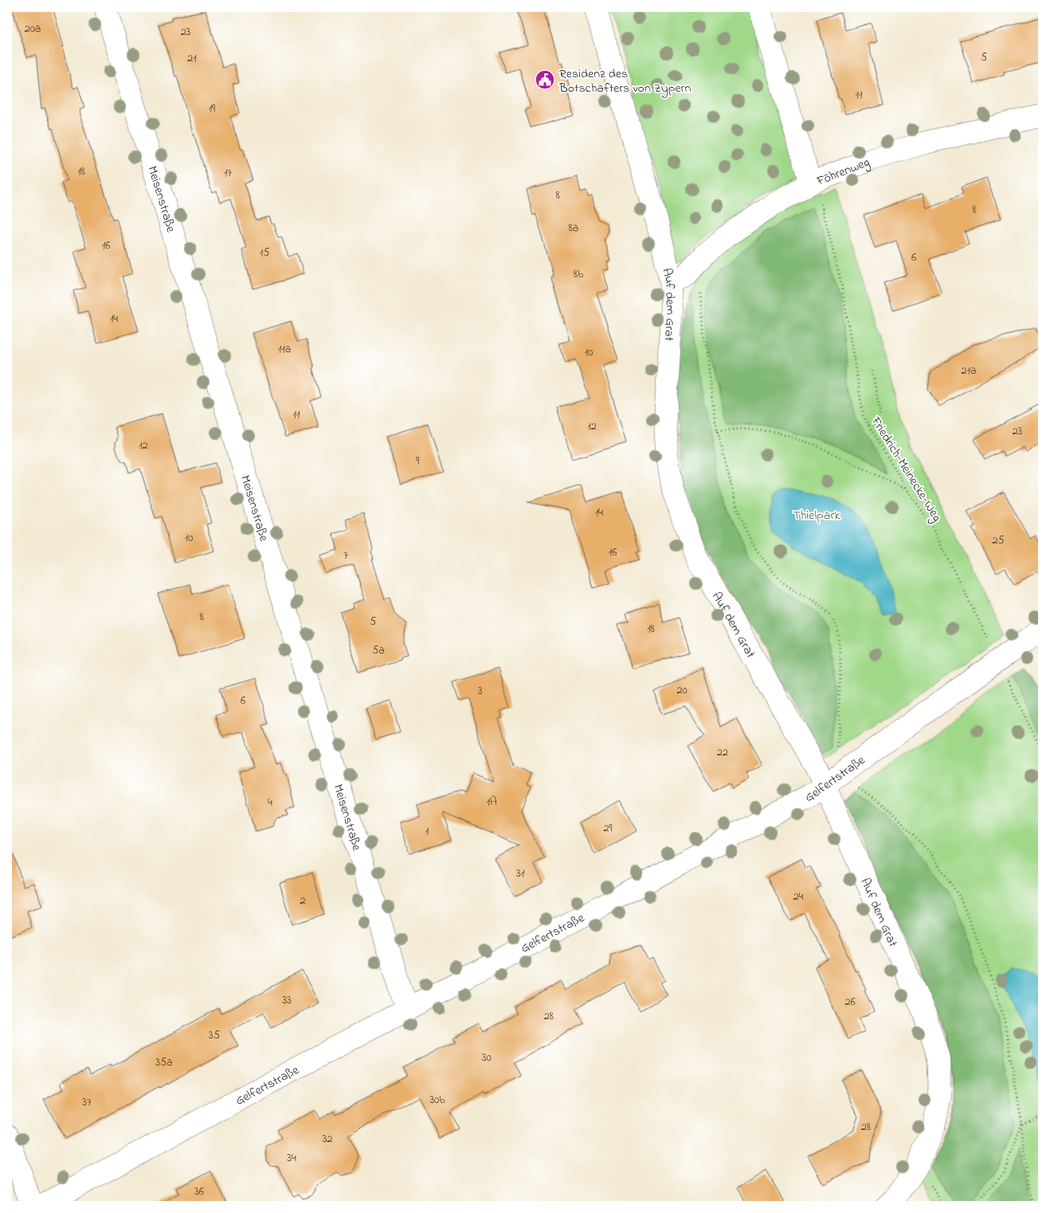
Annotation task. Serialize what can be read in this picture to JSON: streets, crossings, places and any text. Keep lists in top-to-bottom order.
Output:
{
  "streets": {
    "street": [
      "Föhrenweg",
      "Meisenstraße",
      "Auf dem Grat",
      "Gelfertstraße"
    ],
    "path": ["Friedrich-Meinecke-Weg"]
  },
  "crossings": [
    ["Föhrenweg", "Auf dem Grat"],
    ["Föhrenweg", "Friedrich-Meinecke-Weg"],
    ["Meisenstraße", "Gelfertstraße"],
    ["Auf dem Grat", "Gelfertstraße"]
  ],
  "parks": ["Thielpark"],
  "places": {
    "public building": ["Residenz des Botschafters von Zypern"]
  },
  "house_numbers": [
    "20a",
    "23",
    "5",
    "21",
    "11",
    "19",
    "18",
    "17",
    "8",
    "8",
    "8a",
    "16",
    "15",
    "6",
    "8b",
    "14",
    "11a",
    "10",
    "21a",
    "11",
    "12",
    "23",
    "12",
    "9",
    "14",
    "10",
    "25",
    "16",
    "7",
    "8",
    "5",
    "18",
    "5a",
    "20",
    "3",
    "6",
    "22",
    "1A",
    "4",
    "29",
    "1",
    "31",
    "24",
    "2",
    "33",
    "26",
    "28",
    "35",
    "30",
    "35a",
    "30b",
    "37",
    "28",
    "32",
    "34",
    "36"
  ]
}
